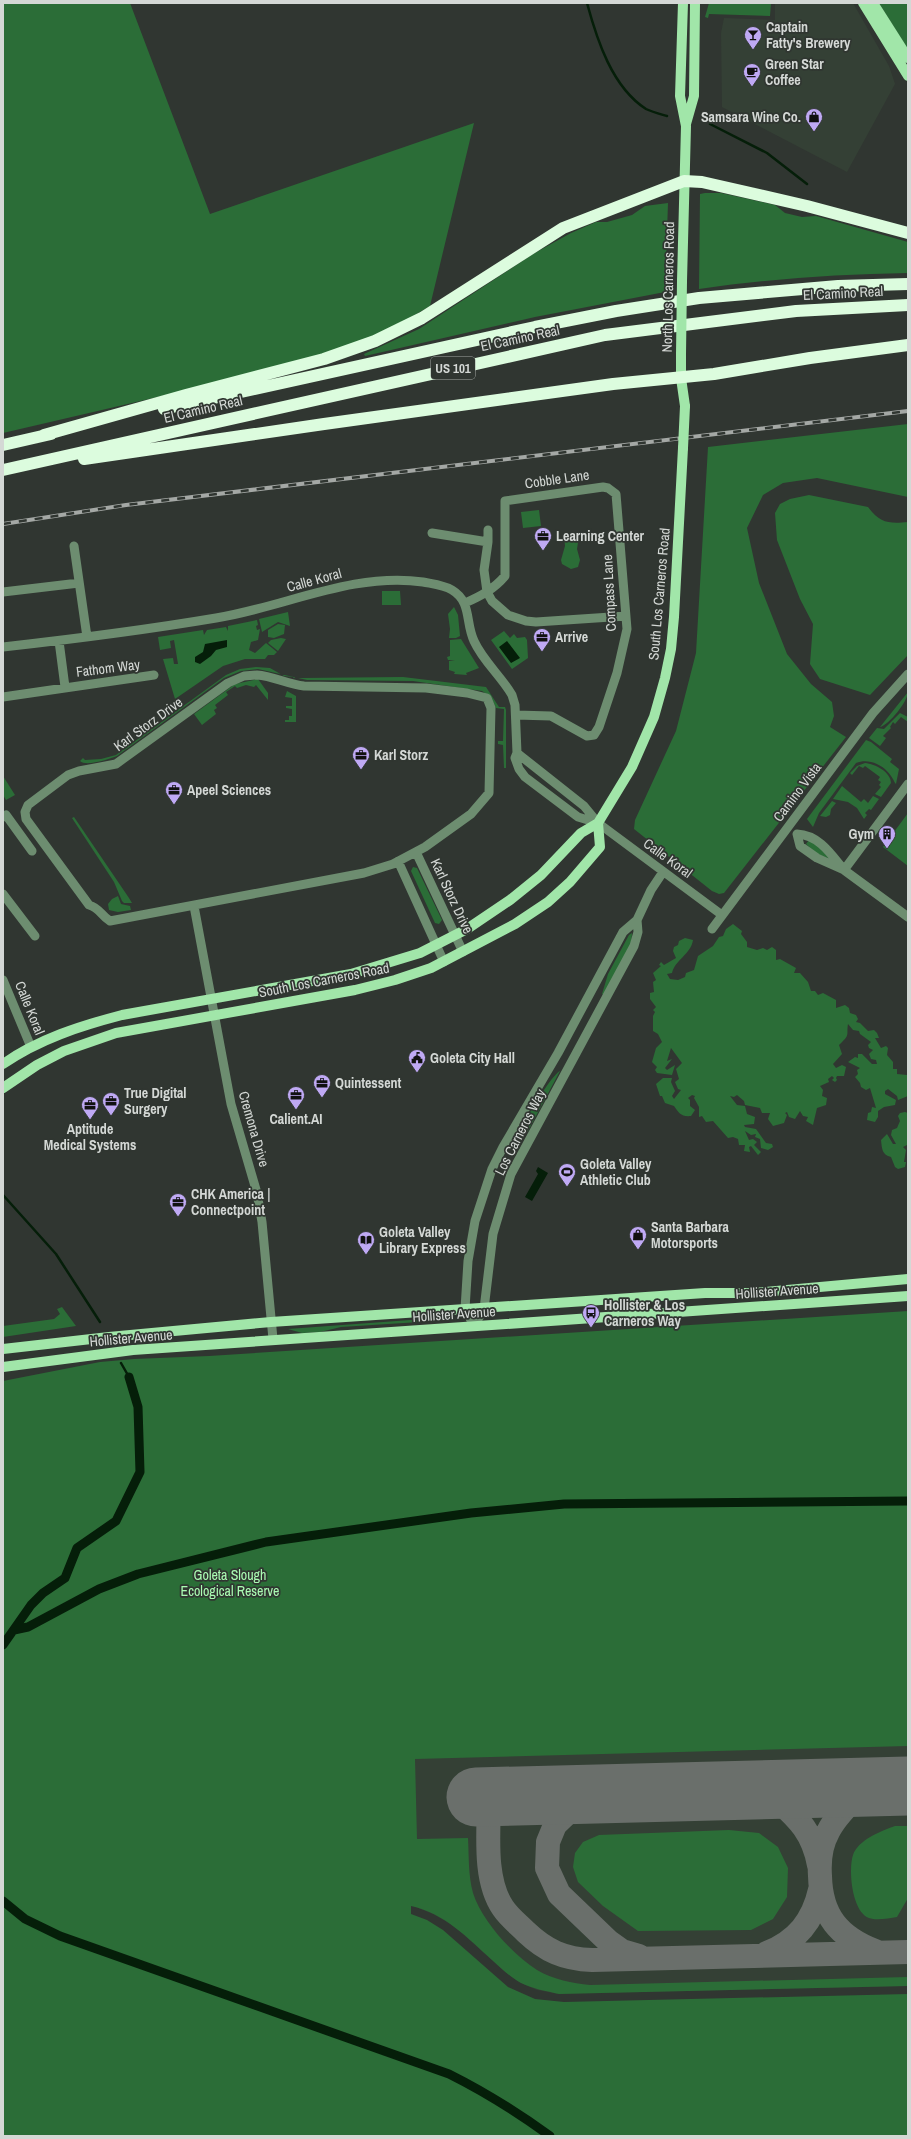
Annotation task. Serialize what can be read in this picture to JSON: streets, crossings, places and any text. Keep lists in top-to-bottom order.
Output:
{
  "streets": {
    "highway": ["El Camino Real", "US 101"],
    "main road": ["North Los Carneros Road", "South Los Carneros Road", "Hollister Avenue"],
    "street": [
      "Cobble Lane",
      "Calle Koral",
      "Compass Lane",
      "Fathom Way",
      "Karl Storz Drive",
      "Camino Vista",
      "Cremona Drive",
      "Los Carneros Way"
    ]
  },
  "crossings": [
    ["North Los Carneros Road", "South Los Carneros Road"],
    ["Cobble Lane", "Compass Lane"],
    ["Calle Koral", "Compass Lane"],
    ["Calle Koral", "South Los Carneros Road"],
    ["Calle Koral", "Fathom Way"],
    ["Calle Koral", "Camino Vista"],
    ["Calle Koral", "Los Carneros Way"],
    ["South Los Carneros Road", "Karl Storz Drive"],
    ["South Los Carneros Road", "Cremona Drive"],
    ["Karl Storz Drive", "Cremona Drive"],
    ["Cremona Drive", "Hollister Avenue"],
    ["Los Carneros Way", "Hollister Avenue"]
  ],
  "parks": ["Goleta Slough Ecological Reserve"],
  "places": {
    "bar": ["Captain Fatty's Brewery"],
    "cafe": ["Green Star Coffee"],
    "shop": ["Samsara Wine Co.", "Santa Barbara Motorsports"],
    "office": [
      "Learning Center",
      "Arrive",
      "Karl Storz",
      "Apeel Sciences",
      "Quintessent",
      "Calient.AI",
      "True Digital Surgery",
      "Aptitude Medical Systems",
      "CHK America | Connectpoint"
    ],
    "building": ["Gym"],
    "public building": ["Goleta City Hall"],
    "sports": ["Goleta Valley Athletic Club"],
    "library": ["Goleta Valley Library Express"],
    "bus stop": ["Hollister & Los Carneros Way"]
  }
}
